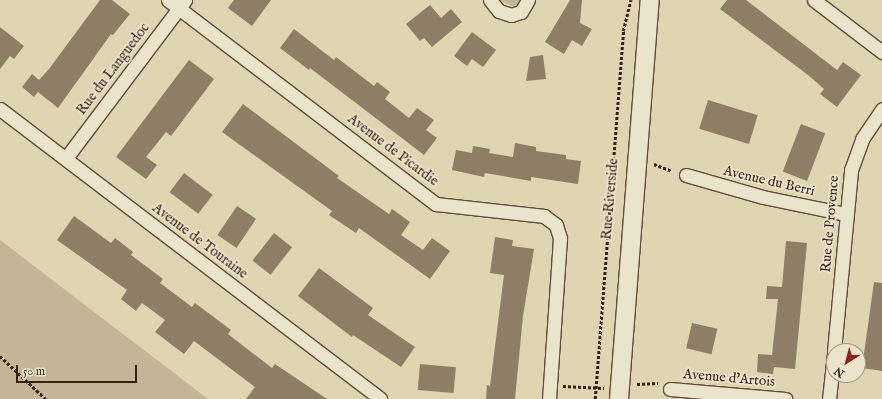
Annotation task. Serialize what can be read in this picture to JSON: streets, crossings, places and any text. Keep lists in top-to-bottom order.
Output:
{
  "streets": {
    "street": [
      "Rue du Languedoc",
      "Avenue de Picardie",
      "Avenue du Berri",
      "Rue Riverside",
      "Rue de Provence",
      "Avenue de Touraine",
      "Avenue d'Artois"
    ]
  },
  "crossings": [
    ["Rue du Languedoc", "Avenue de Picardie"],
    ["Rue du Languedoc", "Avenue de Touraine"],
    ["Avenue du Berri", "Rue de Provence"]
  ],
  "scale_bar": "50 m",
  "north": "bottom left"
}
